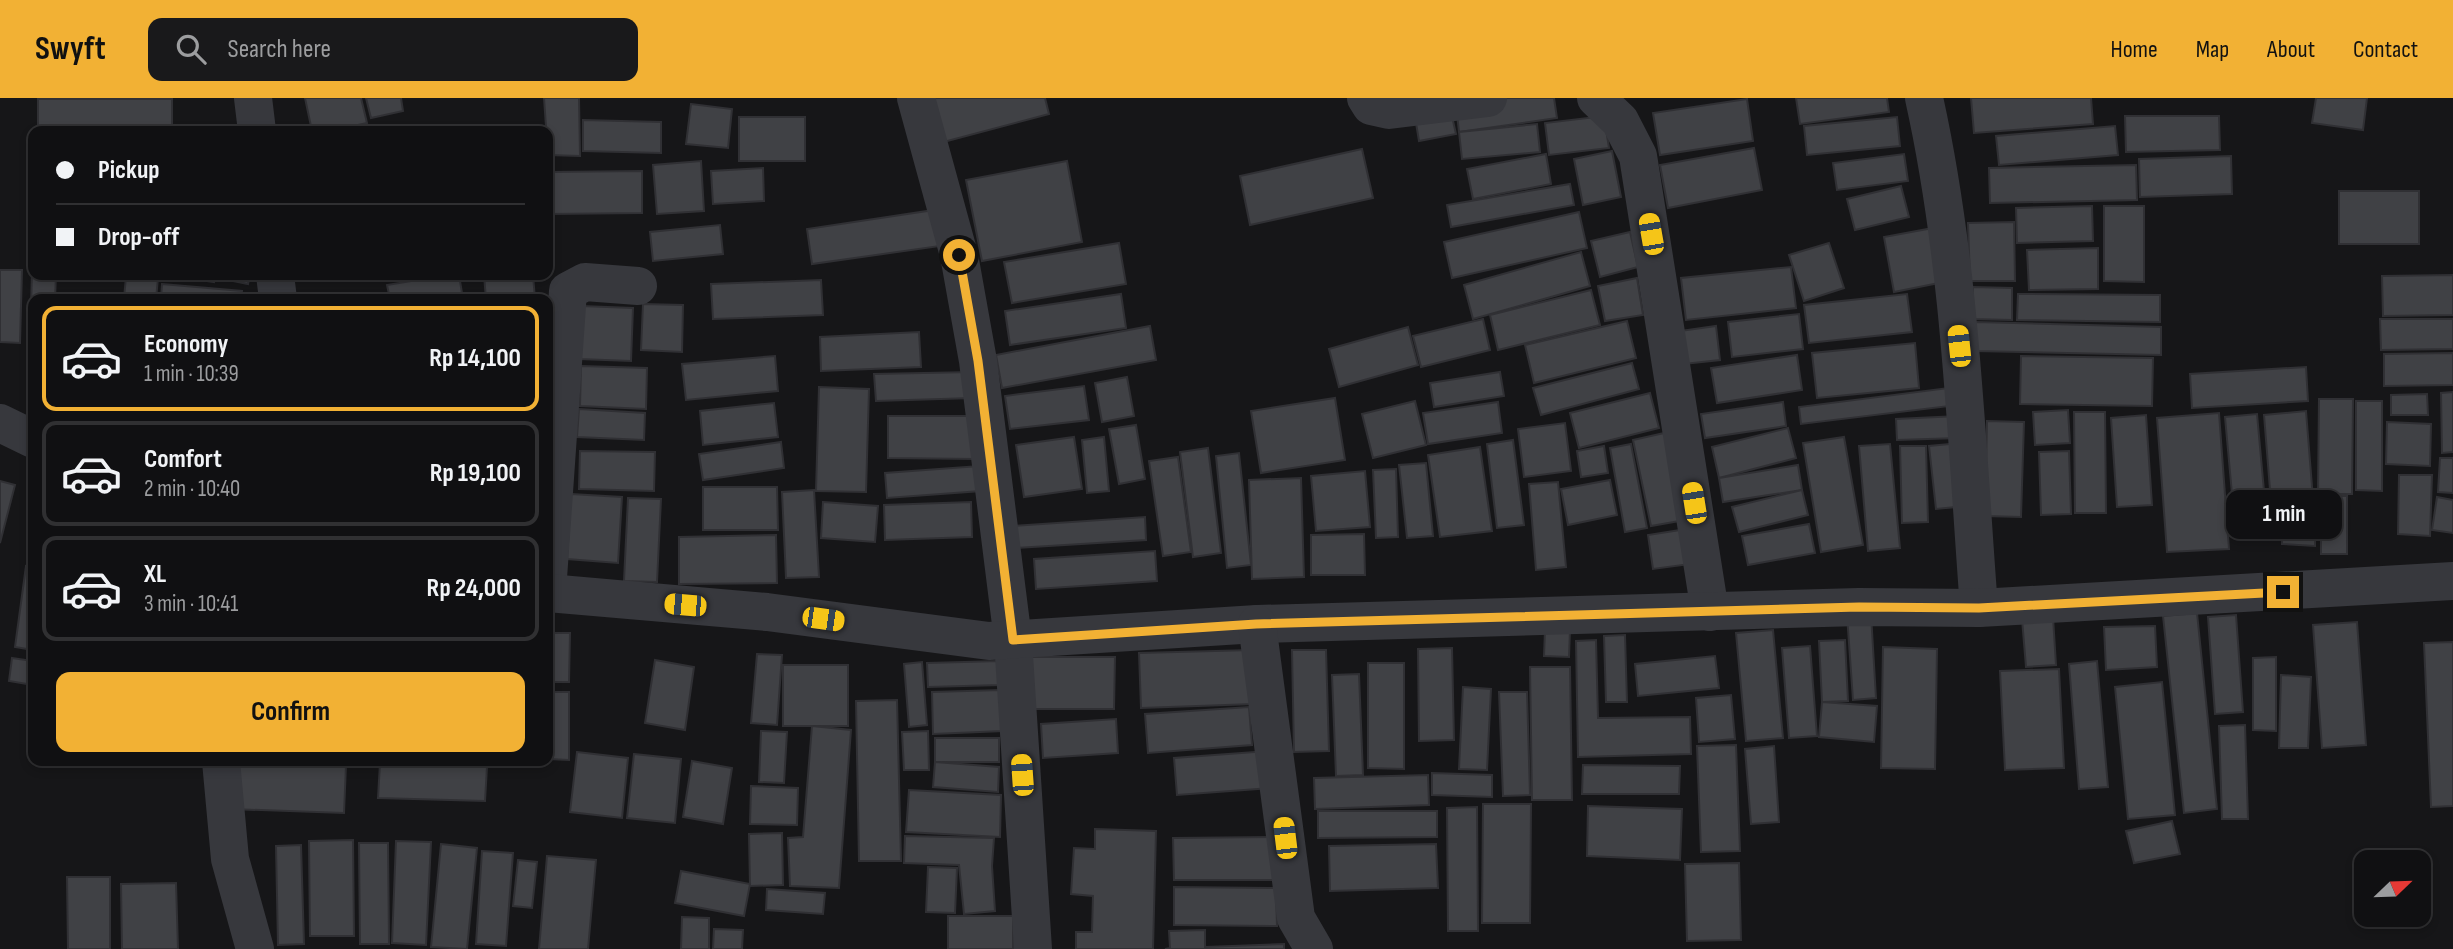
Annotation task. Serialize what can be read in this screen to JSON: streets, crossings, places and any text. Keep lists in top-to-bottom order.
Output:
{
  "north": "top right",
  "page": {
    "header": "Swyft",
    "search": "Search here",
    "nav": [
      "Home",
      "Map",
      "About",
      "Contact"
    ],
    "banner": ["Pickup", "Drop-off"],
    "list": [
      {
        "name": "Economy",
        "note": "1 min · 10:39",
        "value": "Rp 14,100"
      },
      {
        "name": "Comfort",
        "note": "2 min · 10:40",
        "value": "Rp 19,100"
      },
      {
        "name": "XL",
        "note": "3 min · 10:41",
        "value": "Rp 24,000"
      }
    ],
    "bubble": "1 min",
    "buttons": "Confirm"
  }
}
